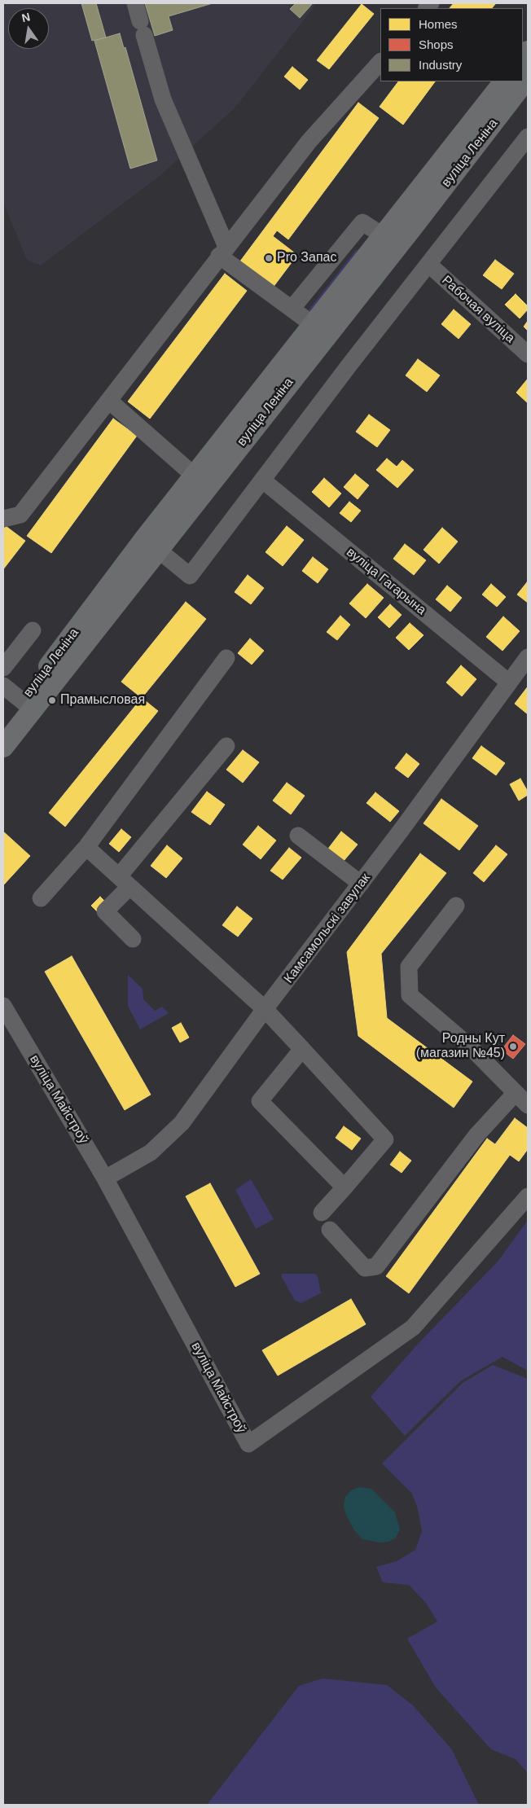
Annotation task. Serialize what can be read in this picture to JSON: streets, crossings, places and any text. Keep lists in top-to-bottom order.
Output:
{
  "streets": {
    "main road": ["вуліца Леніна"],
    "street": [
      "Рабочая вуліца",
      "вуліца Гагарына",
      "Камсамольскі завулак",
      "вуліца Майстроў"
    ]
  },
  "crossings": [
    ["вуліца Гагарына", "Камсамольскі завулак"],
    ["Камсамольскі завулак", "вуліца Майстроў"]
  ],
  "places": ["Pro Запас", "Прамысловая", "Родны Кут (магазин №45)"],
  "legend": ["Homes", "Shops", "Industry"],
  "north": "top"
}
